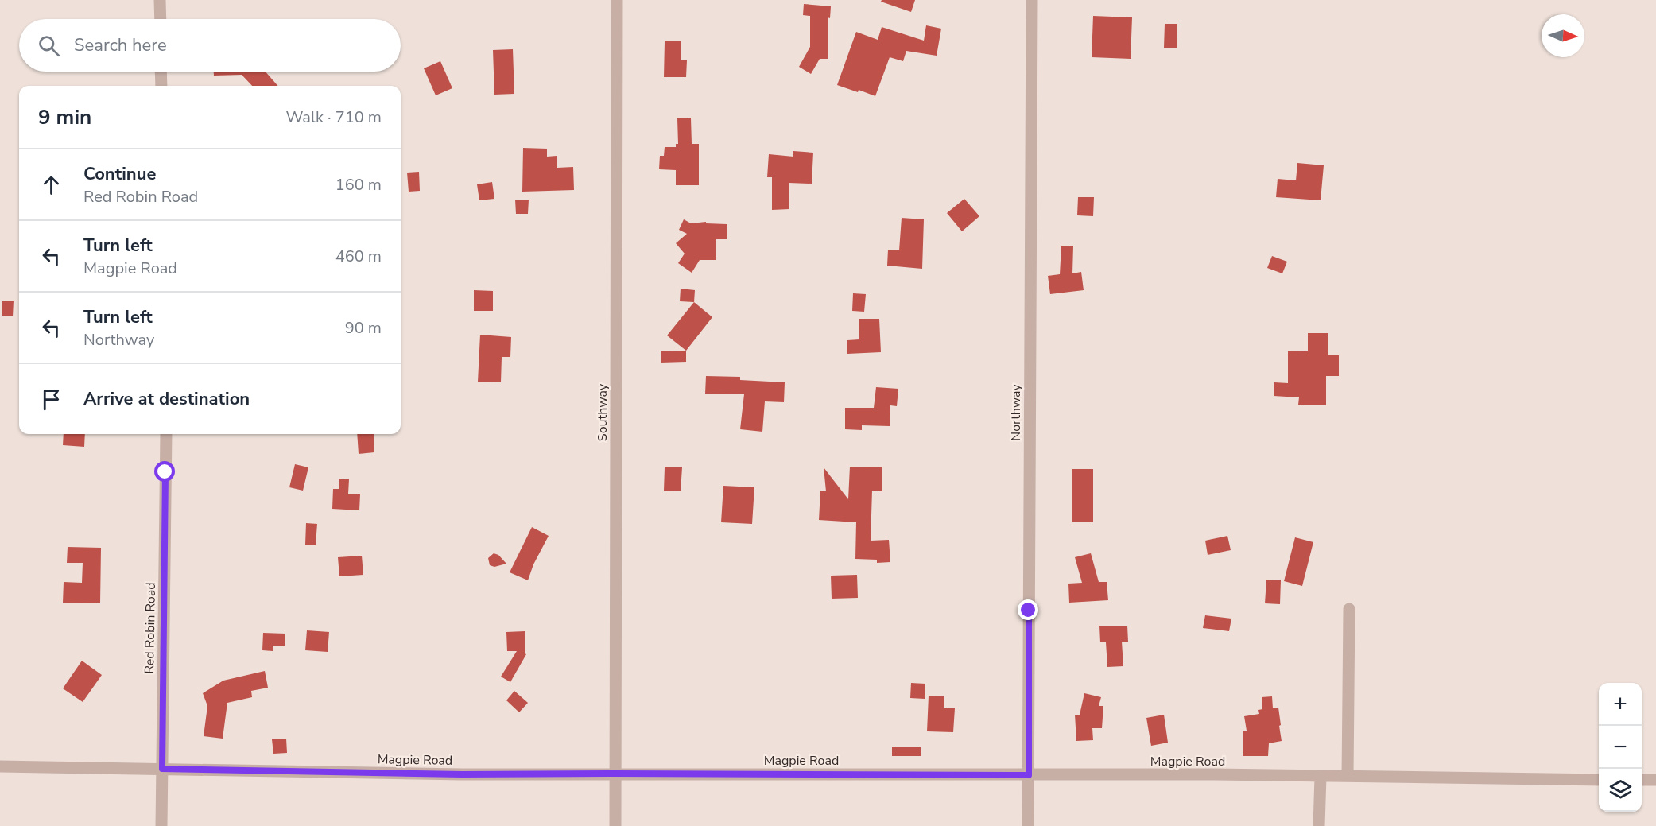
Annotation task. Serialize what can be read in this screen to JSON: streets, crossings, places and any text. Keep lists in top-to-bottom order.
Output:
{
  "streets": {
    "street": [
      "Southway",
      "Northway",
      "Red Robin Road",
      "Magpie Road"
    ]
  },
  "crossings": [
    ["Southway", "Magpie Road"],
    ["Northway", "Magpie Road"],
    ["Red Robin Road", "Magpie Road"]
  ],
  "north": "right",
  "page": {
    "search": "Search here",
    "heading": ["9 min", "Walk · 710 m"],
    "list": [
      ["Continue", "Red Robin Road", "160 m"],
      ["Turn left", "Magpie Road", "460 m"],
      ["Turn left", "Northway", "90 m"],
      "Arrive at destination"
    ],
    "map_buttons": ["+", "−"]
  }
}
